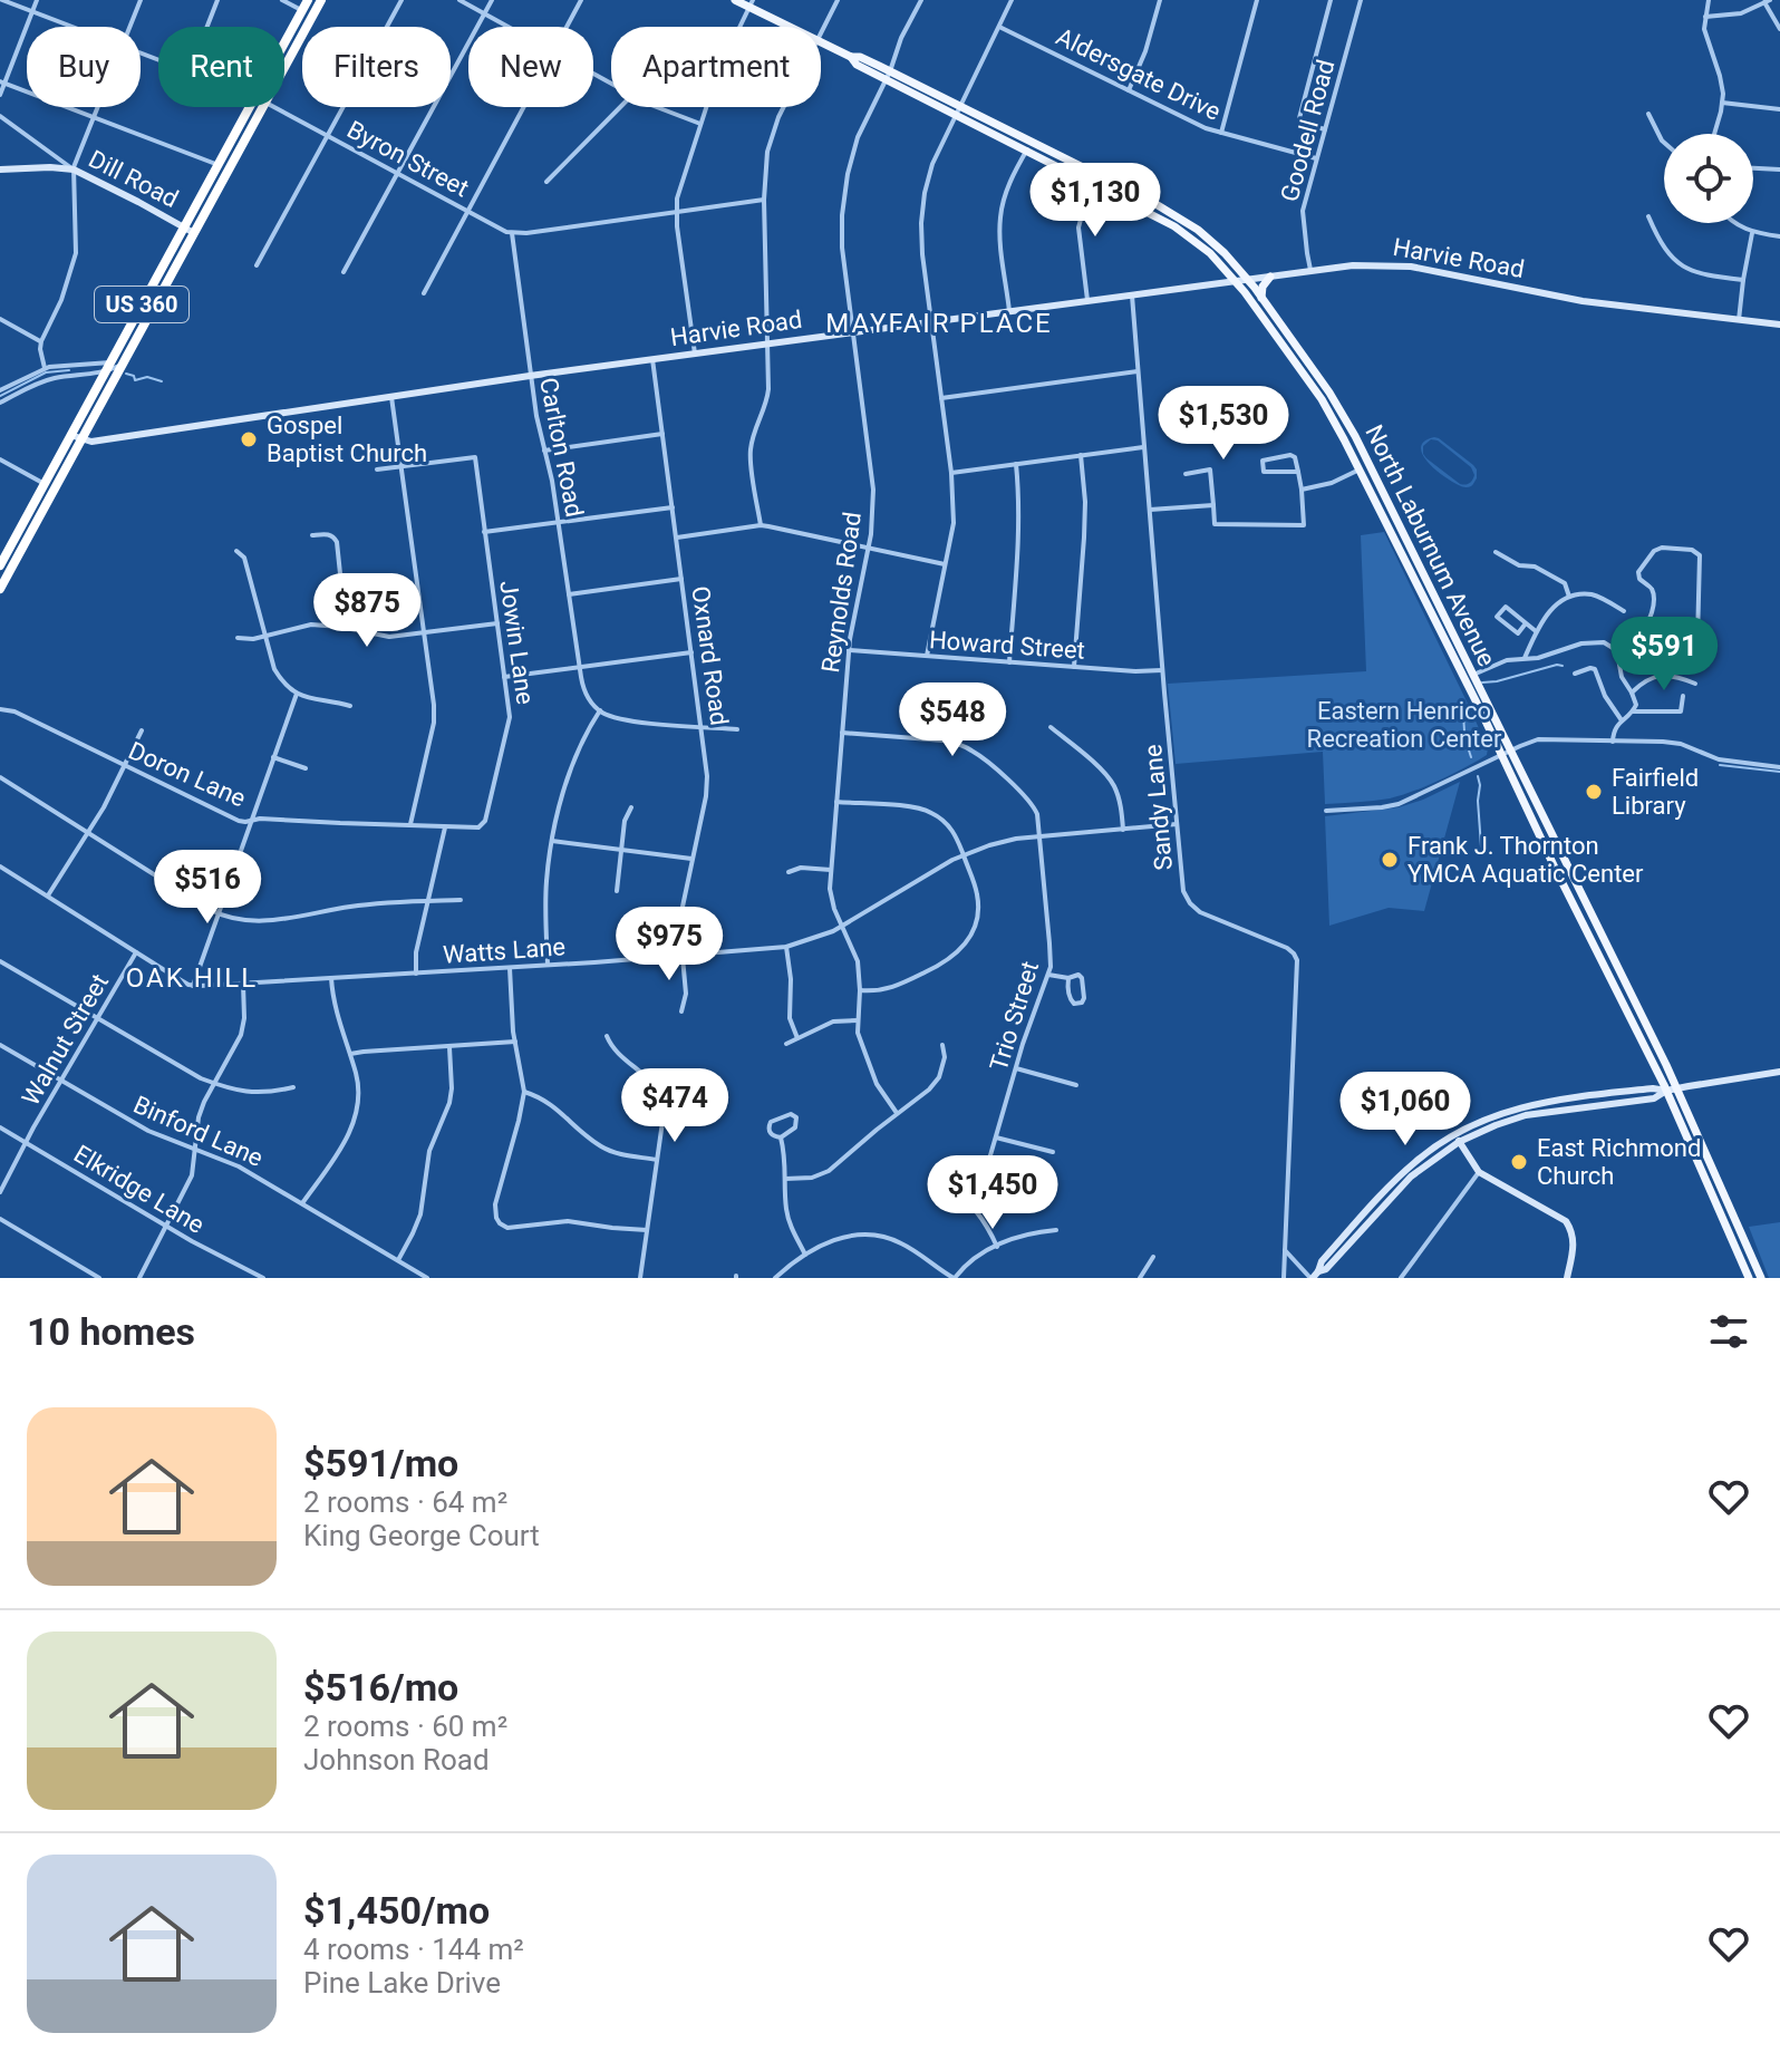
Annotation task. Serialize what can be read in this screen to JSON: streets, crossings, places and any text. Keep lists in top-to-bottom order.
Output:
{
  "streets": {
    "highway": ["US 360"],
    "main road": ["North Laburnum Avenue"],
    "street": [
      "Aldersgate Drive",
      "Goodell Road",
      "Byron Street",
      "Dill Road",
      "Harvie Road",
      "Carlton Road",
      "Reynolds Road",
      "Jowin Lane",
      "Howard Street",
      "Oxnard Road",
      "Doron Lane",
      "Sandy Lane",
      "Watts Lane",
      "Trio Street",
      "Walnut Street",
      "Binford Lane",
      "Elkridge Lane"
    ]
  },
  "crossings": [
    ["Aldersgate Drive", "Goodell Road"],
    ["Goodell Road", "Harvie Road"],
    ["Byron Street", "Carlton Road"],
    ["Dill Road", "US 360"],
    ["Harvie Road", "US 360"],
    ["Harvie Road", "Carlton Road"],
    ["Harvie Road", "North Laburnum Avenue"],
    ["Harvie Road", "Reynolds Road"],
    ["Harvie Road", "Oxnard Road"],
    ["Harvie Road", "Sandy Lane"],
    ["Reynolds Road", "Howard Street"],
    ["Reynolds Road", "Watts Lane"],
    ["Reynolds Road", "Trio Street"],
    ["Jowin Lane", "Doron Lane"],
    ["Howard Street", "Sandy Lane"],
    ["Oxnard Road", "Watts Lane"],
    ["Sandy Lane", "Watts Lane"],
    ["Watts Lane", "Trio Street"],
    ["Walnut Street", "Binford Lane"],
    ["Walnut Street", "Elkridge Lane"]
  ],
  "districts": ["MAYFAIR PLACE", "OAK HILL"],
  "parks": ["Eastern Henrico Recreation Center"],
  "places": [
    "Gospel Baptist Church",
    "Fairfield Library",
    "Frank J. Thornton YMCA Aquatic Center",
    "East Richmond Church"
  ],
  "page": {
    "chip": [
      "Buy",
      "Rent",
      "Filters",
      "New",
      "Apartment"
    ],
    "price": [
      "$1,130",
      "$1,530",
      "$875",
      "$591",
      "$548",
      "$516",
      "$975",
      "$474",
      "$1,060",
      "$1,450"
    ],
    "heading": "10 homes",
    "list": [
      {
        "name": "$591/mo",
        "note": "2 rooms · 64 m² · King George Court"
      },
      {
        "name": "$516/mo",
        "note": "2 rooms · 60 m² · Johnson Road"
      },
      {
        "name": "$1,450/mo",
        "note": "4 rooms · 144 m² · Pine Lake Drive"
      }
    ]
  }
}
